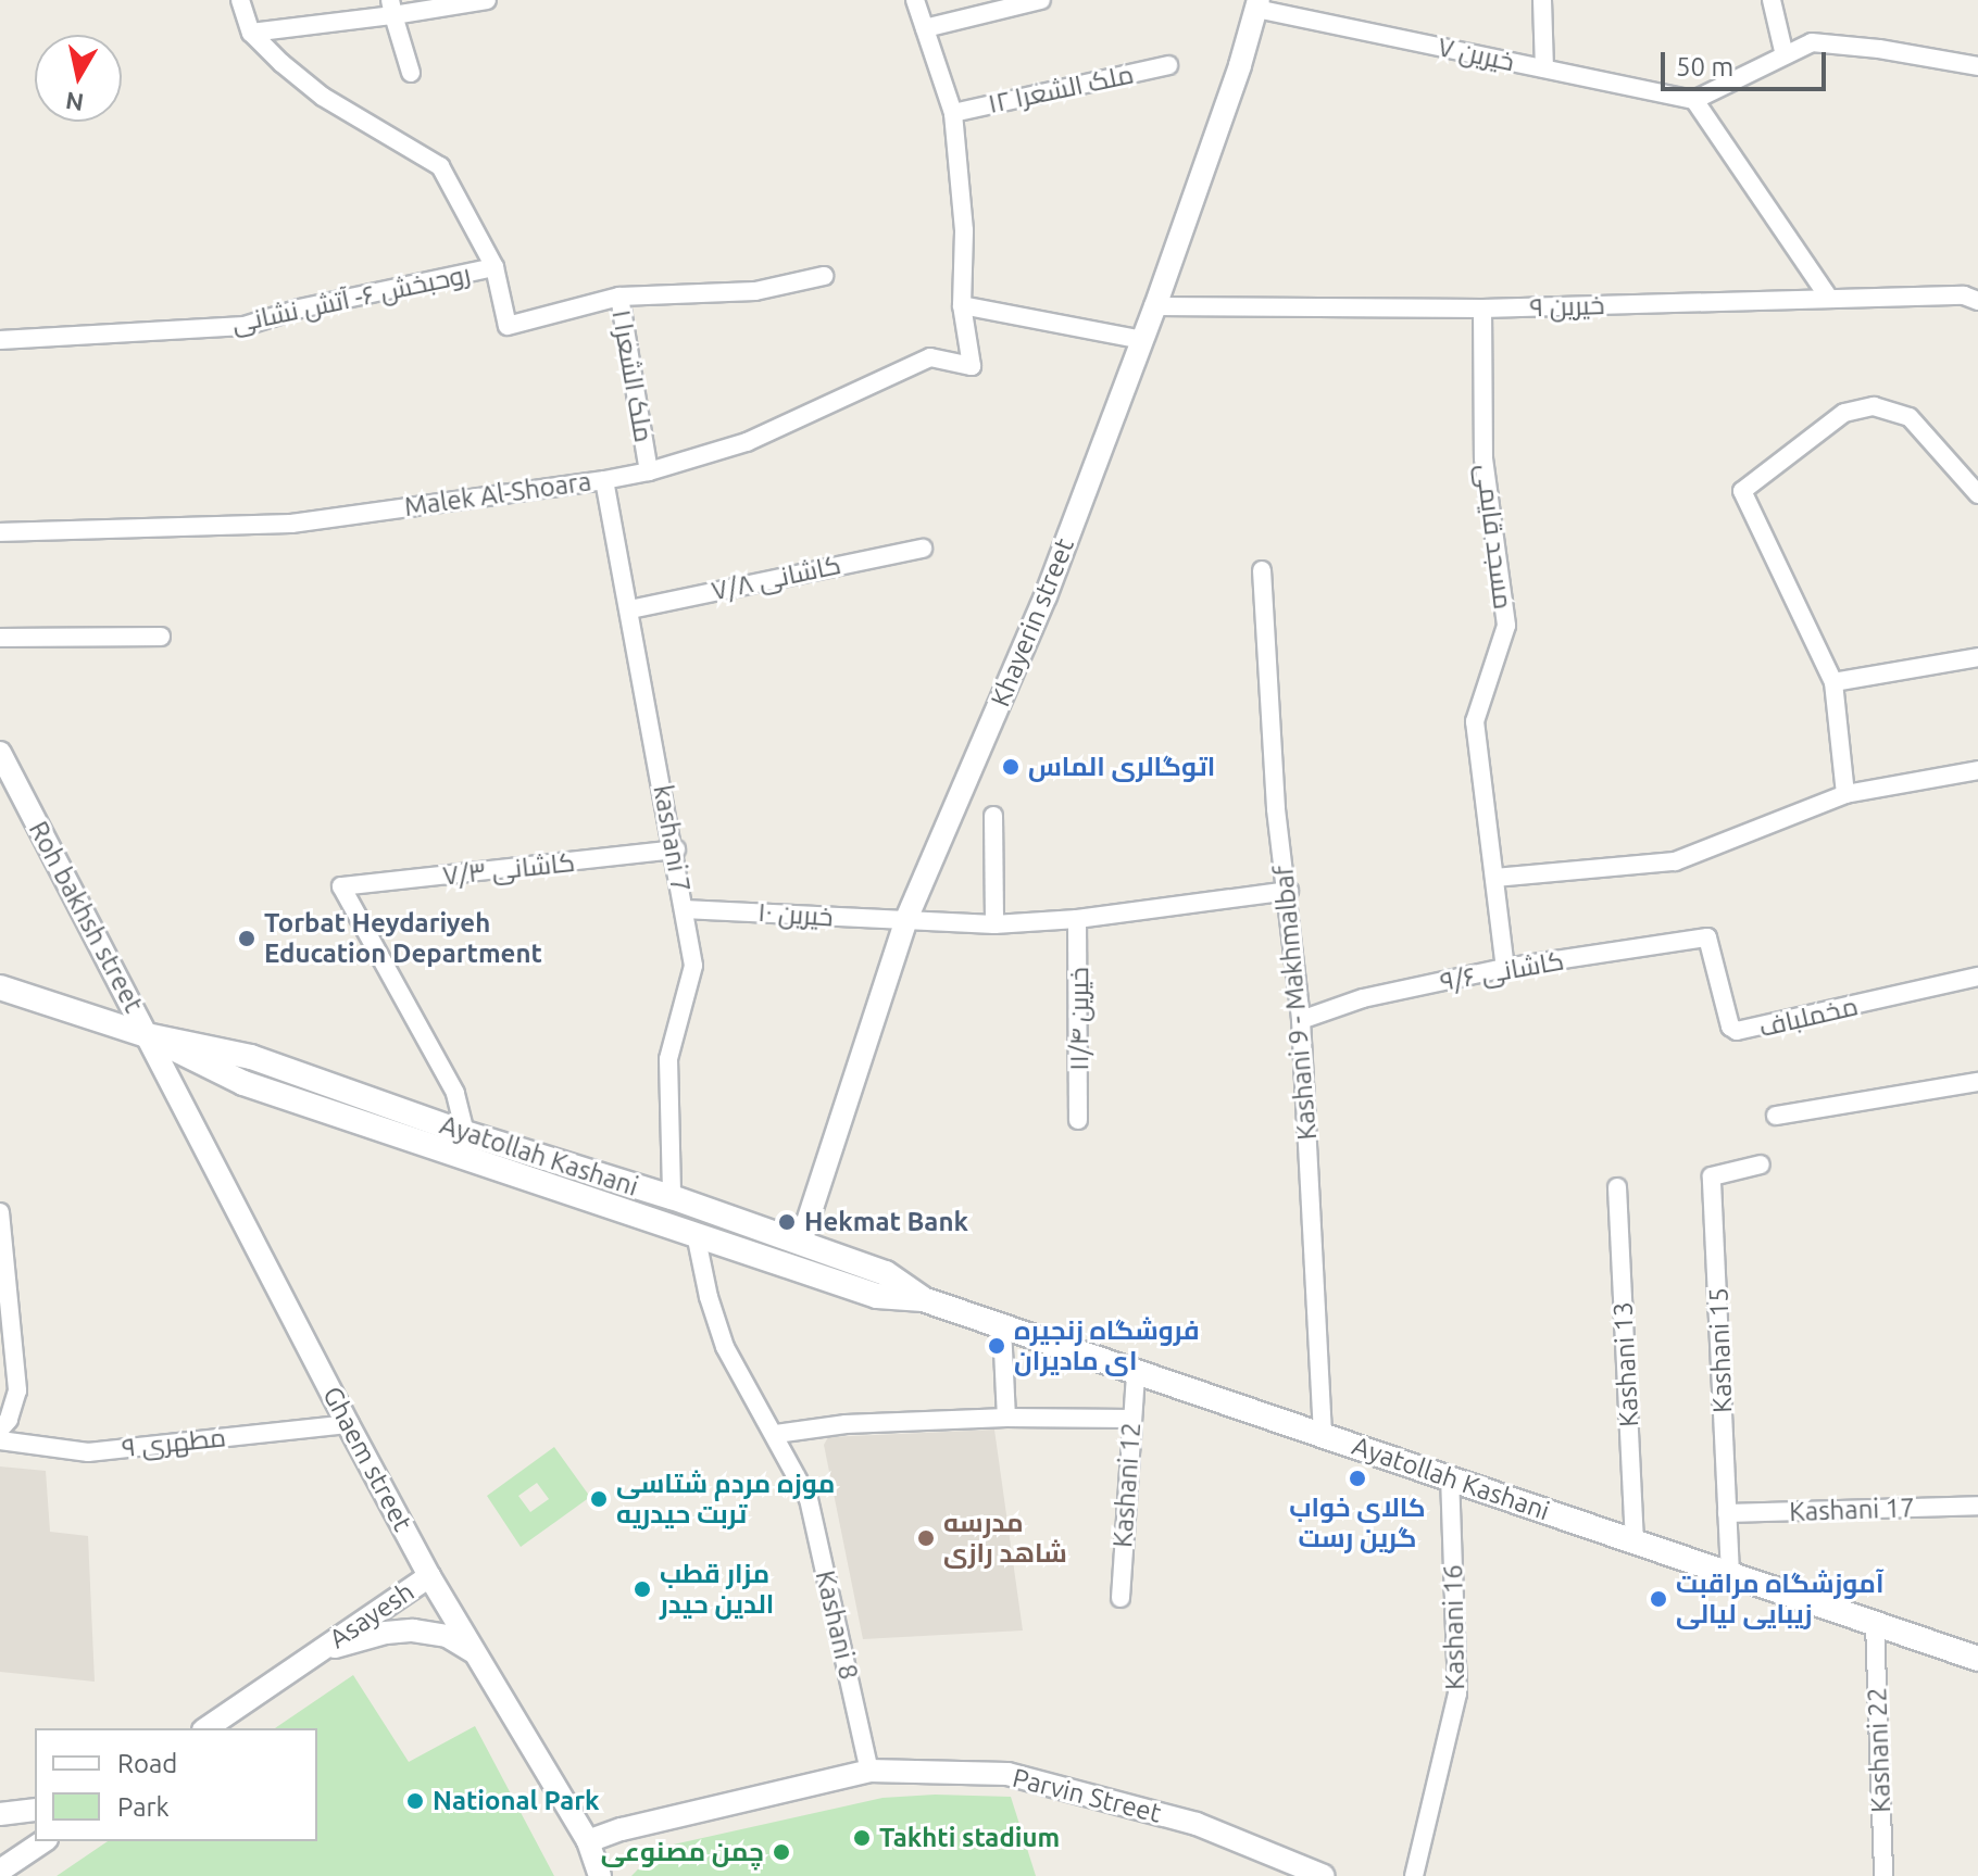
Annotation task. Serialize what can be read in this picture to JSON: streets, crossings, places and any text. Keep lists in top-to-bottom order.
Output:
{
  "streets": {
    "main road": ["Ayatollah Kashani"],
    "street": [
      "خیرین ۷",
      "ملک الشعرا ۱۲",
      "روحبخش ۶- آتش نشانی",
      "خیرین ۹",
      "ملک الشعرا ۱",
      "Malek Al-Shoara",
      "مسجد قایمی",
      "کاشانی ۷/۸",
      "Khayerin street",
      "kashani 7",
      "کاشانی ۷/۳",
      "خیرین ۱۰",
      "Roh bakhsh street",
      "کاشانی ۹/۶",
      "Kashani 9 - Makhmalbaf",
      "مخملباف",
      "خیرین ۱۱/۴",
      "Kashani 15",
      "Kashani 13",
      "مطهری ۹",
      "Ghaem street",
      "Kashani 12",
      "Kashani 17",
      "Asayesh",
      "Kashani 8",
      "Kashani 16",
      "Kashani 22",
      "Parvin Street"
    ]
  },
  "crossings": [
    ["خیرین ۷", "Khayerin street"],
    ["روحبخش ۶- آتش نشانی", "ملک الشعرا ۱"],
    ["خیرین ۹", "مسجد قایمی"],
    ["خیرین ۹", "Khayerin street"],
    ["ملک الشعرا ۱", "Malek Al-Shoara"],
    ["Malek Al-Shoara", "kashani 7"],
    ["مسجد قایمی", "کاشانی ۹/۶"],
    ["کاشانی ۷/۸", "kashani 7"],
    ["Khayerin street", "خیرین ۱۰"],
    ["Khayerin street", "Ayatollah Kashani"],
    ["kashani 7", "کاشانی ۷/۳"],
    ["kashani 7", "خیرین ۱۰"],
    ["kashani 7", "Ayatollah Kashani"],
    ["کاشانی ۷/۳", "Ayatollah Kashani"],
    ["خیرین ۱۰", "Kashani 9 - Makhmalbaf"],
    ["خیرین ۱۰", "خیرین ۱۱/۴"],
    ["Roh bakhsh street", "Ayatollah Kashani"],
    ["Roh bakhsh street", "Ghaem street"],
    ["کاشانی ۹/۶", "Kashani 9 - Makhmalbaf"],
    ["کاشانی ۹/۶", "مخملباف"],
    ["Kashani 9 - Makhmalbaf", "Ayatollah Kashani"],
    ["Ayatollah Kashani", "Kashani 15"],
    ["Ayatollah Kashani", "Kashani 13"],
    ["Ayatollah Kashani", "Ghaem street"],
    ["Ayatollah Kashani", "Kashani 12"],
    ["Ayatollah Kashani", "Kashani 8"],
    ["Ayatollah Kashani", "Kashani 16"],
    ["Ayatollah Kashani", "Kashani 22"],
    ["Kashani 15", "Kashani 17"],
    ["مطهری ۹", "Ghaem street"],
    ["Ghaem street", "Asayesh"],
    ["Ghaem street", "Parvin Street"],
    ["Kashani 8", "Parvin Street"]
  ],
  "places": [
    "اتوگالری الماس",
    "Torbat Heydariyeh Education Department",
    "Hekmat Bank",
    "فروشگاه زنجیره ای مادیران",
    "کالای خواب گرین رست",
    "موزه مردم شتاسی تربت حیدریه",
    "مدرسه شاهد رازی",
    "مزار قطب الدین حیدر",
    "آموزشگاه مراقبت زیبایی لیالی",
    "National Park",
    "Takhti stadium",
    "چمن مصنوعی"
  ],
  "legend": ["Road", "Park"],
  "scale_bar": "50 m",
  "north": "bottom"
}
